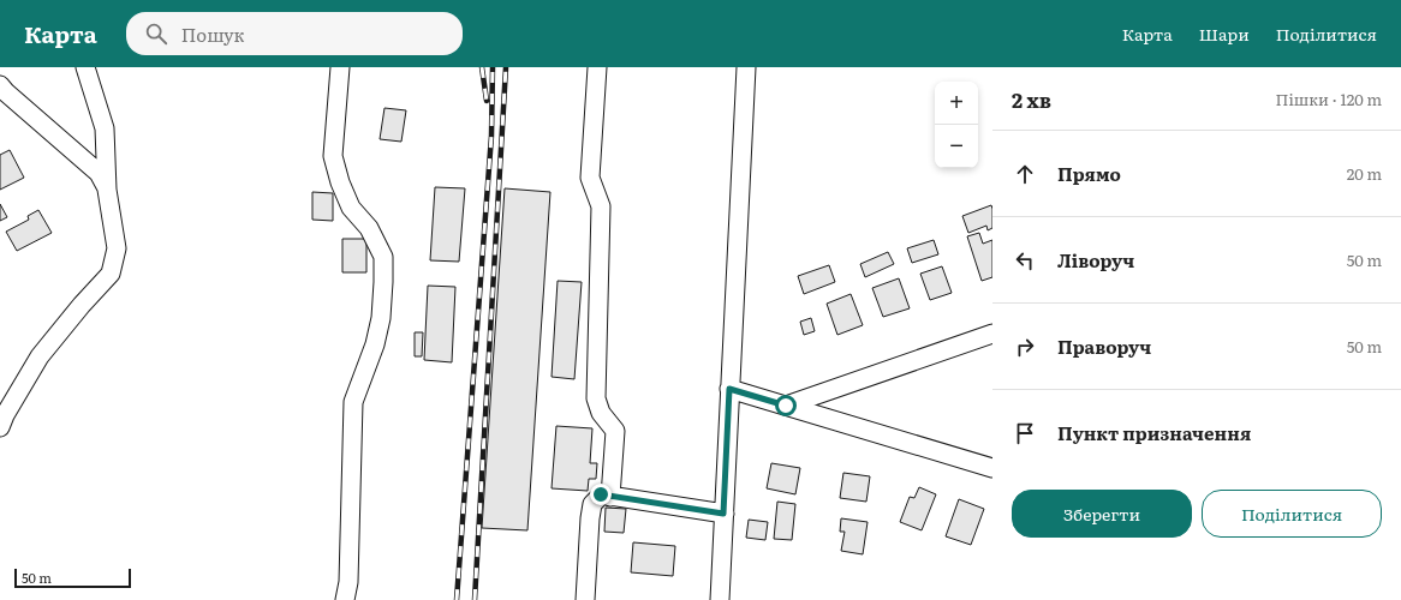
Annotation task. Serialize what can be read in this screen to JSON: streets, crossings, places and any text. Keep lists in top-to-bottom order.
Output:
{
  "scale_bar": "50 m",
  "page": {
    "header": "Карта",
    "search": "Пошук",
    "nav": ["Карта", "Шари", "Поділитися"],
    "heading": ["2 хв", "Пішки · 120 m"],
    "map_buttons": ["+", "−"],
    "list": [
      ["Прямо", "20 m"],
      ["Ліворуч", "50 m"],
      ["Праворуч", "50 m"],
      "Пункт призначення"
    ],
    "buttons": ["Зберегти", "Поділитися"],
    "scale": "50 m"
  }
}
